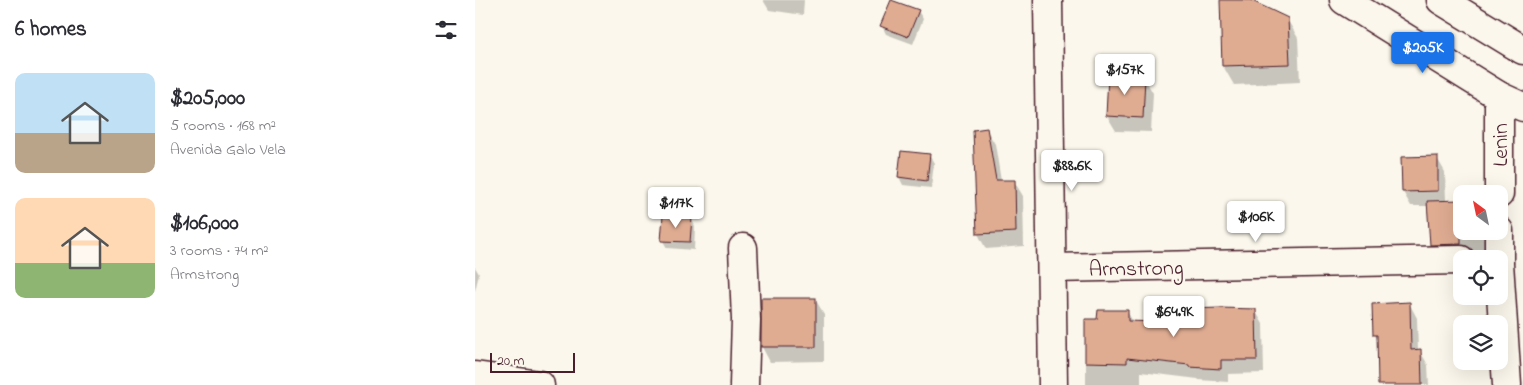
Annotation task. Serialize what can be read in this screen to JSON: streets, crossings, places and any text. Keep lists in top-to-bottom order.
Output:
{
  "streets": {
    "street": ["Lenin", "Armstrong"]
  },
  "scale_bar": "20 m",
  "north": "top left",
  "page": {
    "heading": "6 homes",
    "price": [
      "$205K",
      "$157K",
      "$88.6K",
      "$117K",
      "$106K",
      "$64.9K"
    ],
    "list": [
      {
        "name": "$205,000",
        "note": "5 rooms · 168 m² · Avenida Galo Vela"
      },
      {
        "name": "$106,000",
        "note": "3 rooms · 74 m² · Armstrong"
      }
    ],
    "scale": "20 m"
  }
}
